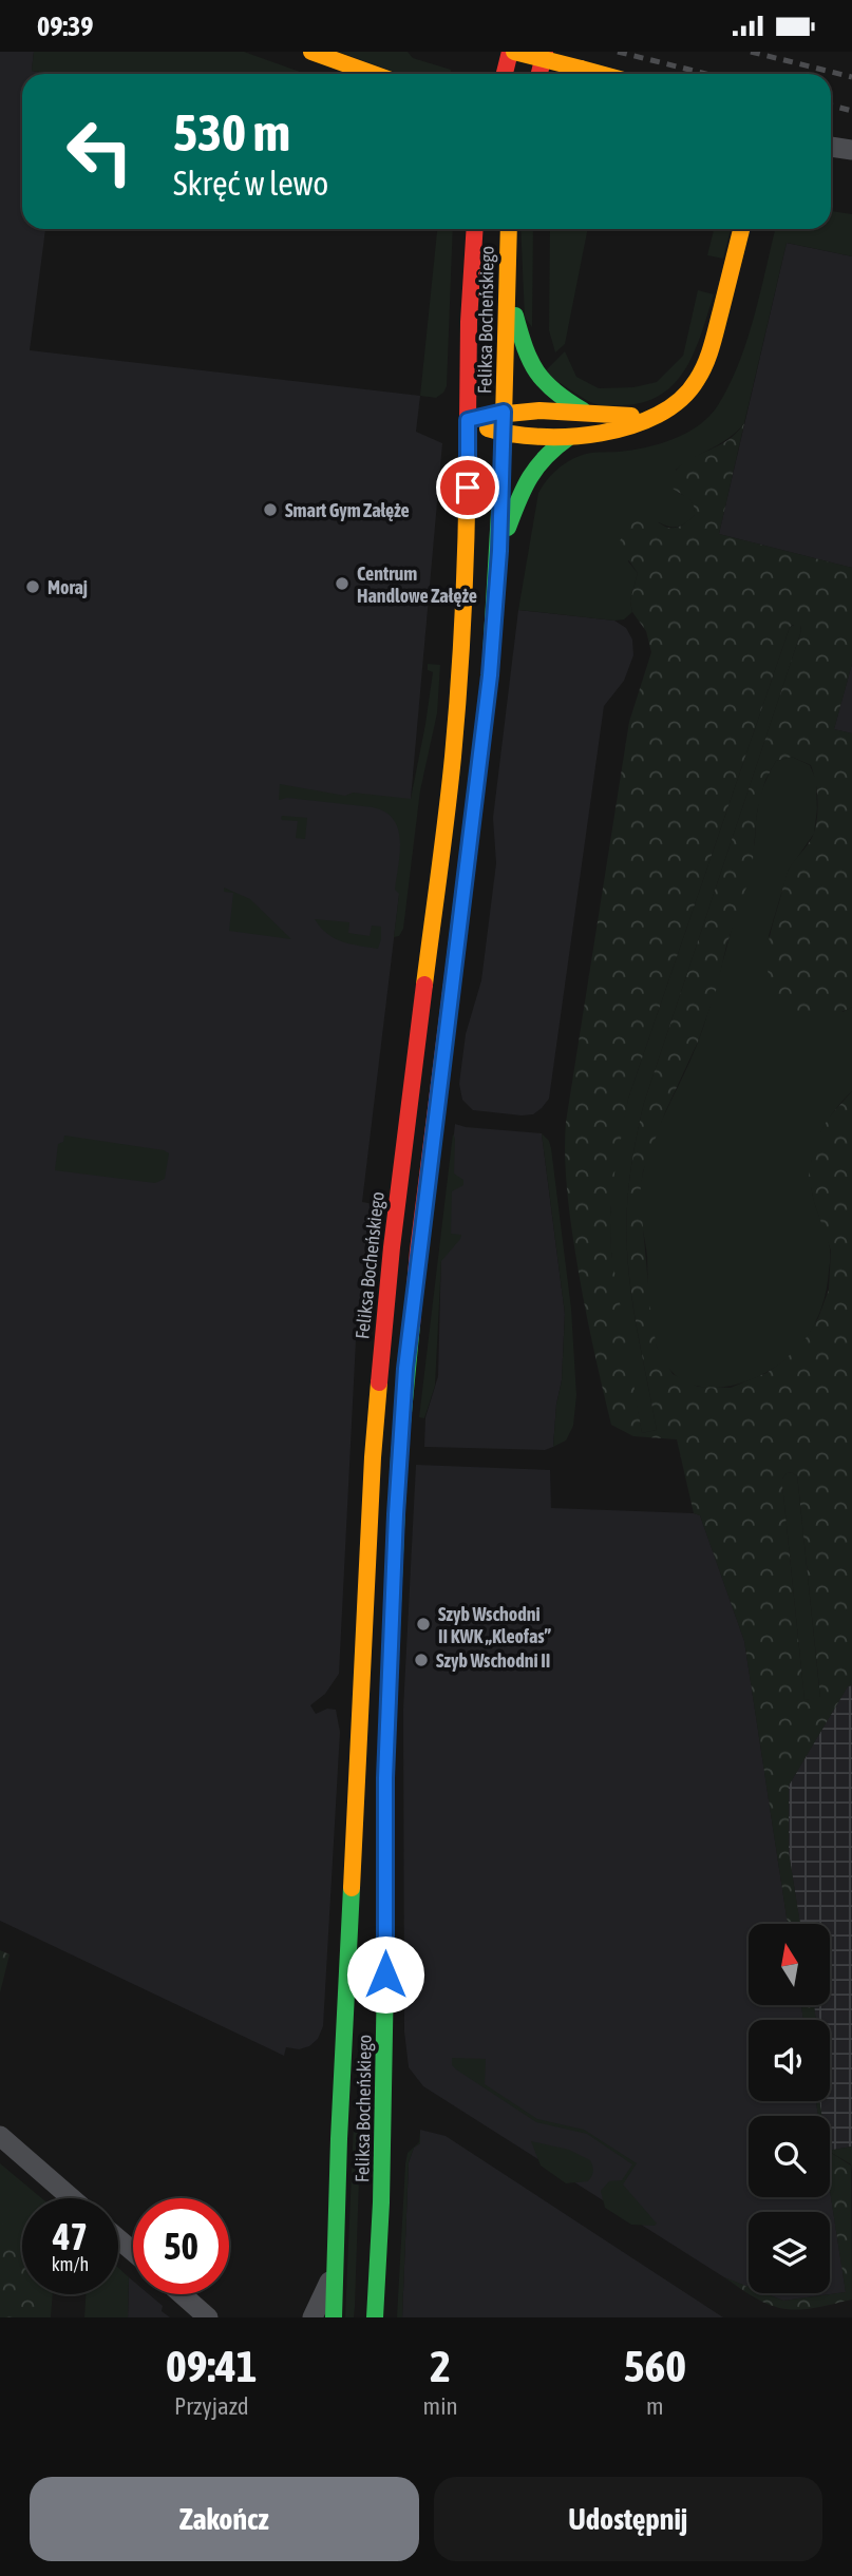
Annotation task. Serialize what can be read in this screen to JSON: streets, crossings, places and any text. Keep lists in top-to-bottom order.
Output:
{
  "streets": {
    "main road": ["Feliksa Bocheńskiego"]
  },
  "places": [
    "Smart Gym Załęże",
    "Centrum Handlowe Załęże",
    "Moraj",
    "Szyb Wschodni II KWK „Kleofas”",
    "Szyb Wschodni II"
  ],
  "north": "top",
  "page": {
    "status": "09:39",
    "turn": ["530 m", "Skręć w lewo"],
    "speed": "47 km/h",
    "limit": "50",
    "eta": [
      "09:41",
      "Przyjazd",
      "2",
      "min",
      "560",
      "m"
    ],
    "buttons": ["Zakończ", "Udostępnij"]
  }
}
